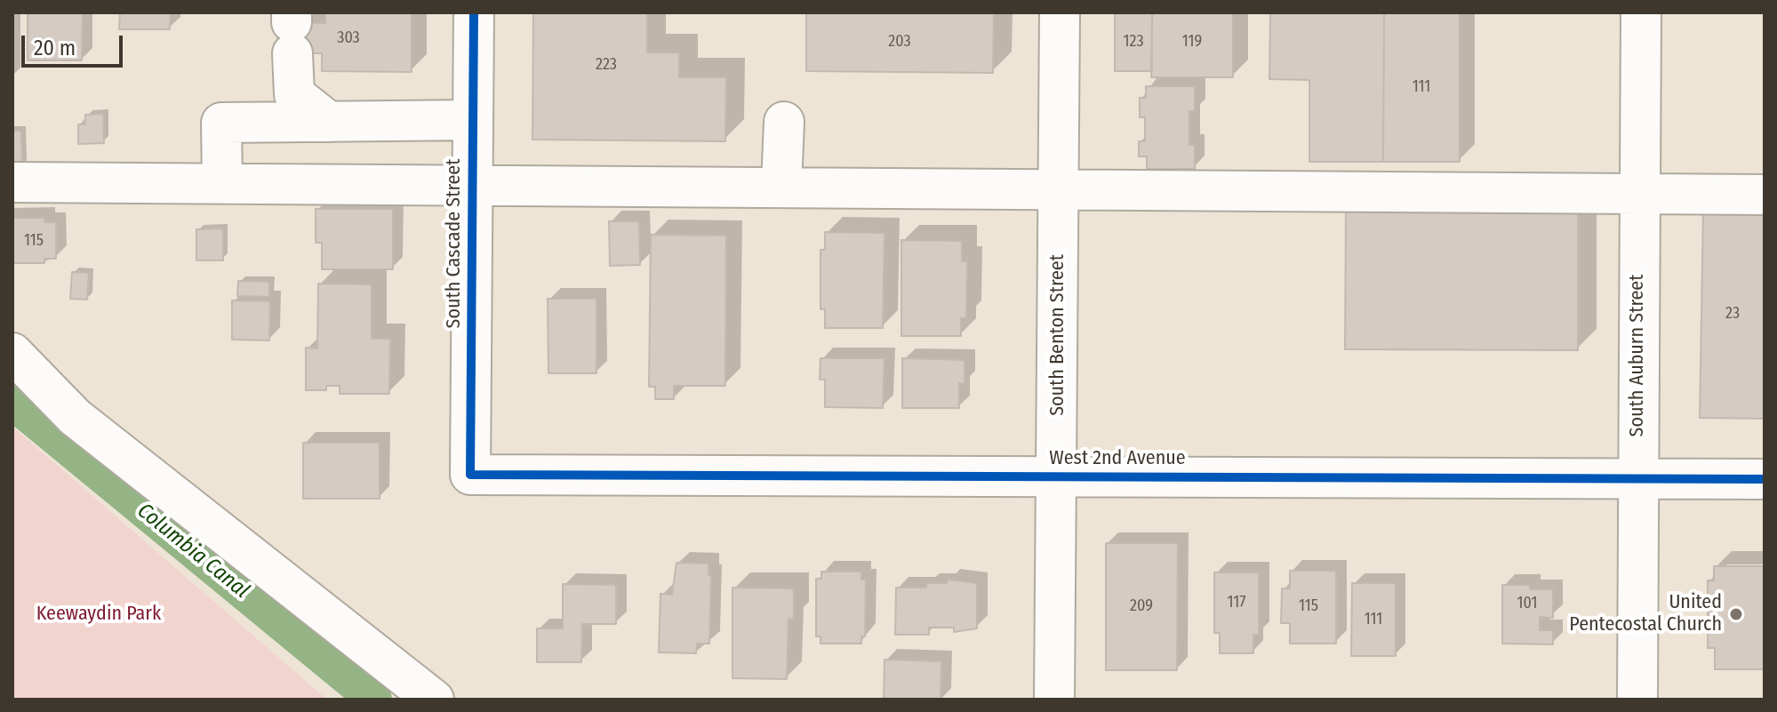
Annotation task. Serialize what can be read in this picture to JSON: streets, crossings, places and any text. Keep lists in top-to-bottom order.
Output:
{
  "streets": {
    "street": [
      "South Cascade Street",
      "South Benton Street",
      "South Auburn Street",
      "West 2nd Avenue"
    ]
  },
  "crossings": [
    ["South Cascade Street", "West 2nd Avenue"],
    ["South Benton Street", "West 2nd Avenue"],
    ["South Auburn Street", "West 2nd Avenue"]
  ],
  "water": ["Columbia Canal"],
  "parks": ["Keewaydin Park"],
  "places": ["United Pentecostal Church"],
  "house_numbers": [
    "303",
    "203",
    "123",
    "119",
    "223",
    "111",
    "115",
    "23",
    "117",
    "101",
    "209",
    "115",
    "111"
  ],
  "scale_bar": "20 m"
}
